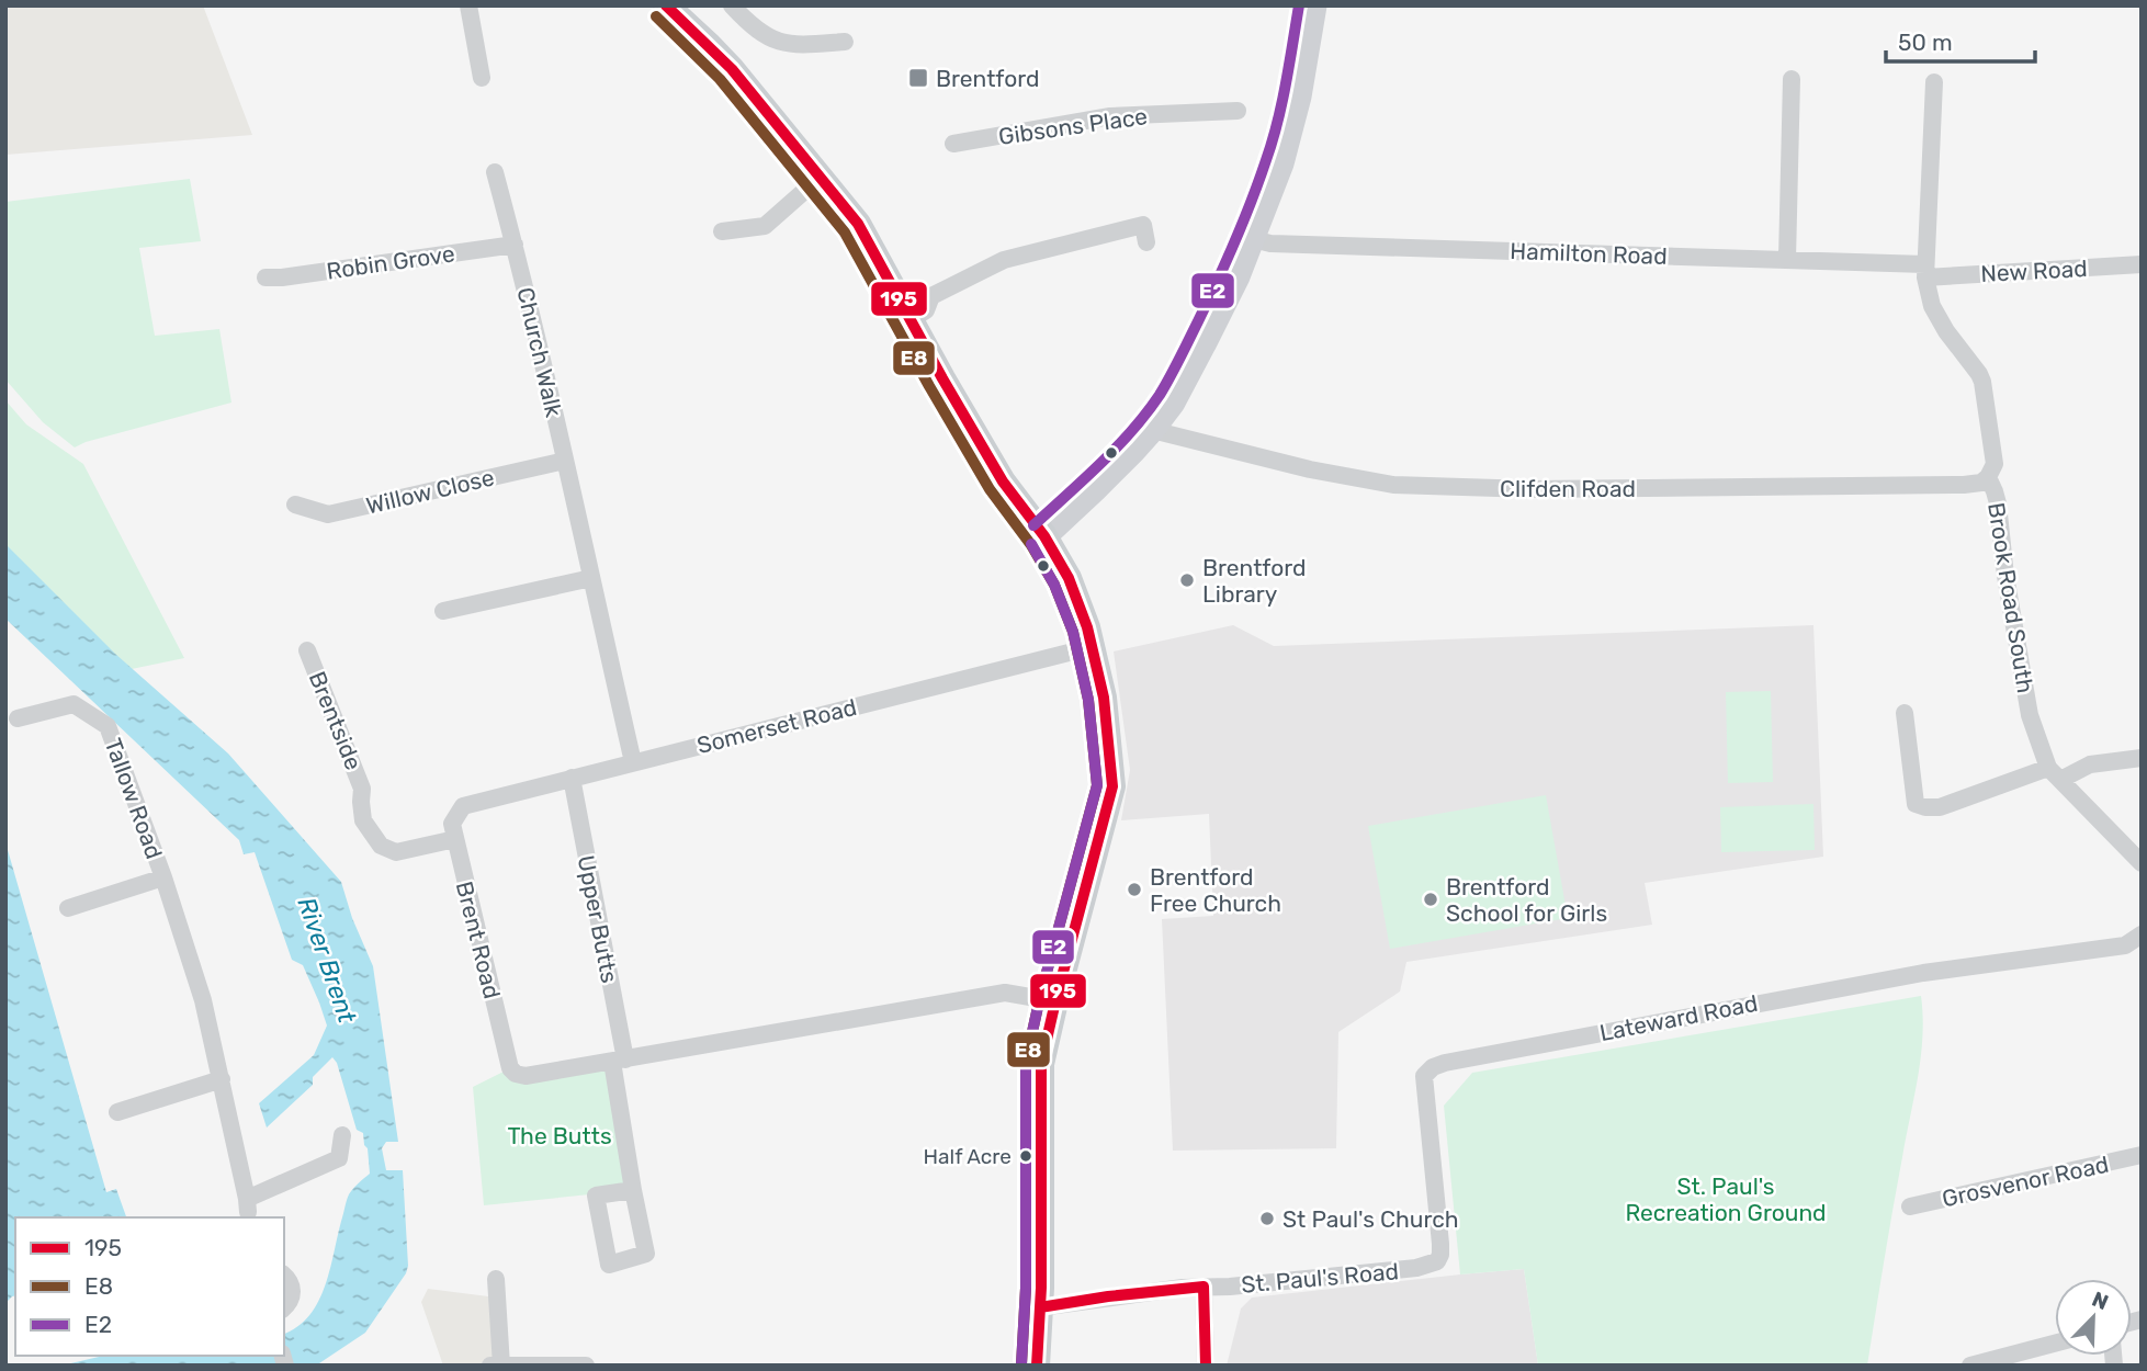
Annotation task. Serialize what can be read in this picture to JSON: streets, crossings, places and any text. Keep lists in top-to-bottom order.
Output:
{
  "streets": {
    "street": [
      "Gibsons Place",
      "Hamilton Road",
      "Robin Grove",
      "New Road",
      "Church Walk",
      "Clifden Road",
      "Willow Close",
      "Brook Road South",
      "Brentside",
      "Somerset Road",
      "Tallow Road",
      "Upper Butts",
      "Brent Road",
      "Lateward Road",
      "Grosvenor Road",
      "St. Paul's Road"
    ]
  },
  "crossings": [
    ["Hamilton Road", "New Road"],
    ["Hamilton Road", "Brook Road South"],
    ["Robin Grove", "Church Walk"],
    ["New Road", "Brook Road South"],
    ["Church Walk", "Willow Close"],
    ["Clifden Road", "Brook Road South"],
    ["Brentside", "Brent Road"],
    ["Somerset Road", "Upper Butts"],
    ["Somerset Road", "Brent Road"],
    ["Upper Butts", "Brent Road"],
    ["Lateward Road", "St. Paul's Road"]
  ],
  "water": ["River Brent"],
  "parks": ["The Butts", "St. Paul's Recreation Ground"],
  "places": {
    "transit": ["Brentford"],
    "other": [
      "Brentford Library",
      "Brentford Free Church",
      "Brentford School for Girls",
      "Half Acre",
      "St Paul's Church"
    ]
  },
  "lines": ["transit line 195", "transit line E2", "transit line E8"],
  "legend": ["195", "E8", "E2"],
  "scale_bar": "50 m",
  "north": "top right"
}
